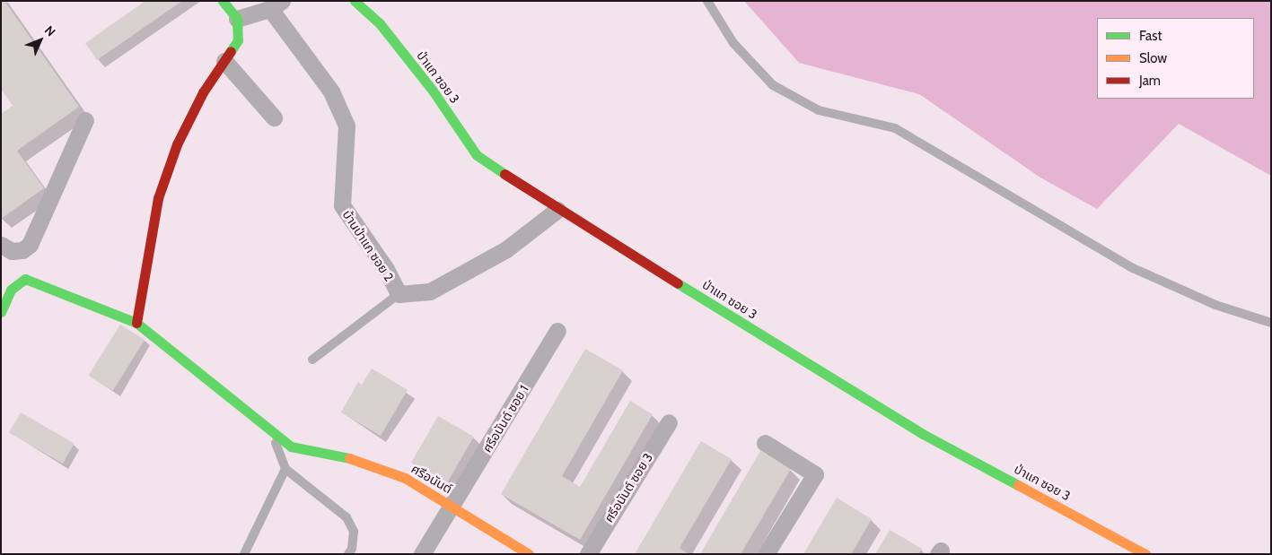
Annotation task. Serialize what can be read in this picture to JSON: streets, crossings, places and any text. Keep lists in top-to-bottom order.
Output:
{
  "streets": {
    "street": [
      "ป่าแก ซอย 3",
      "บ้านป่าแก ซอย 2",
      "ศรีอนันต์ ซอย 1",
      "ศรีอนันต์",
      "ศรีอนันต์ ซอย 3"
    ]
  },
  "crossings": [
    ["ป่าแก ซอย 3", "บ้านป่าแก ซอย 2"],
    ["ศรีอนันต์ ซอย 1", "ศรีอนันต์"]
  ],
  "legend": ["Fast", "Slow", "Jam"],
  "north": "top right"
}
